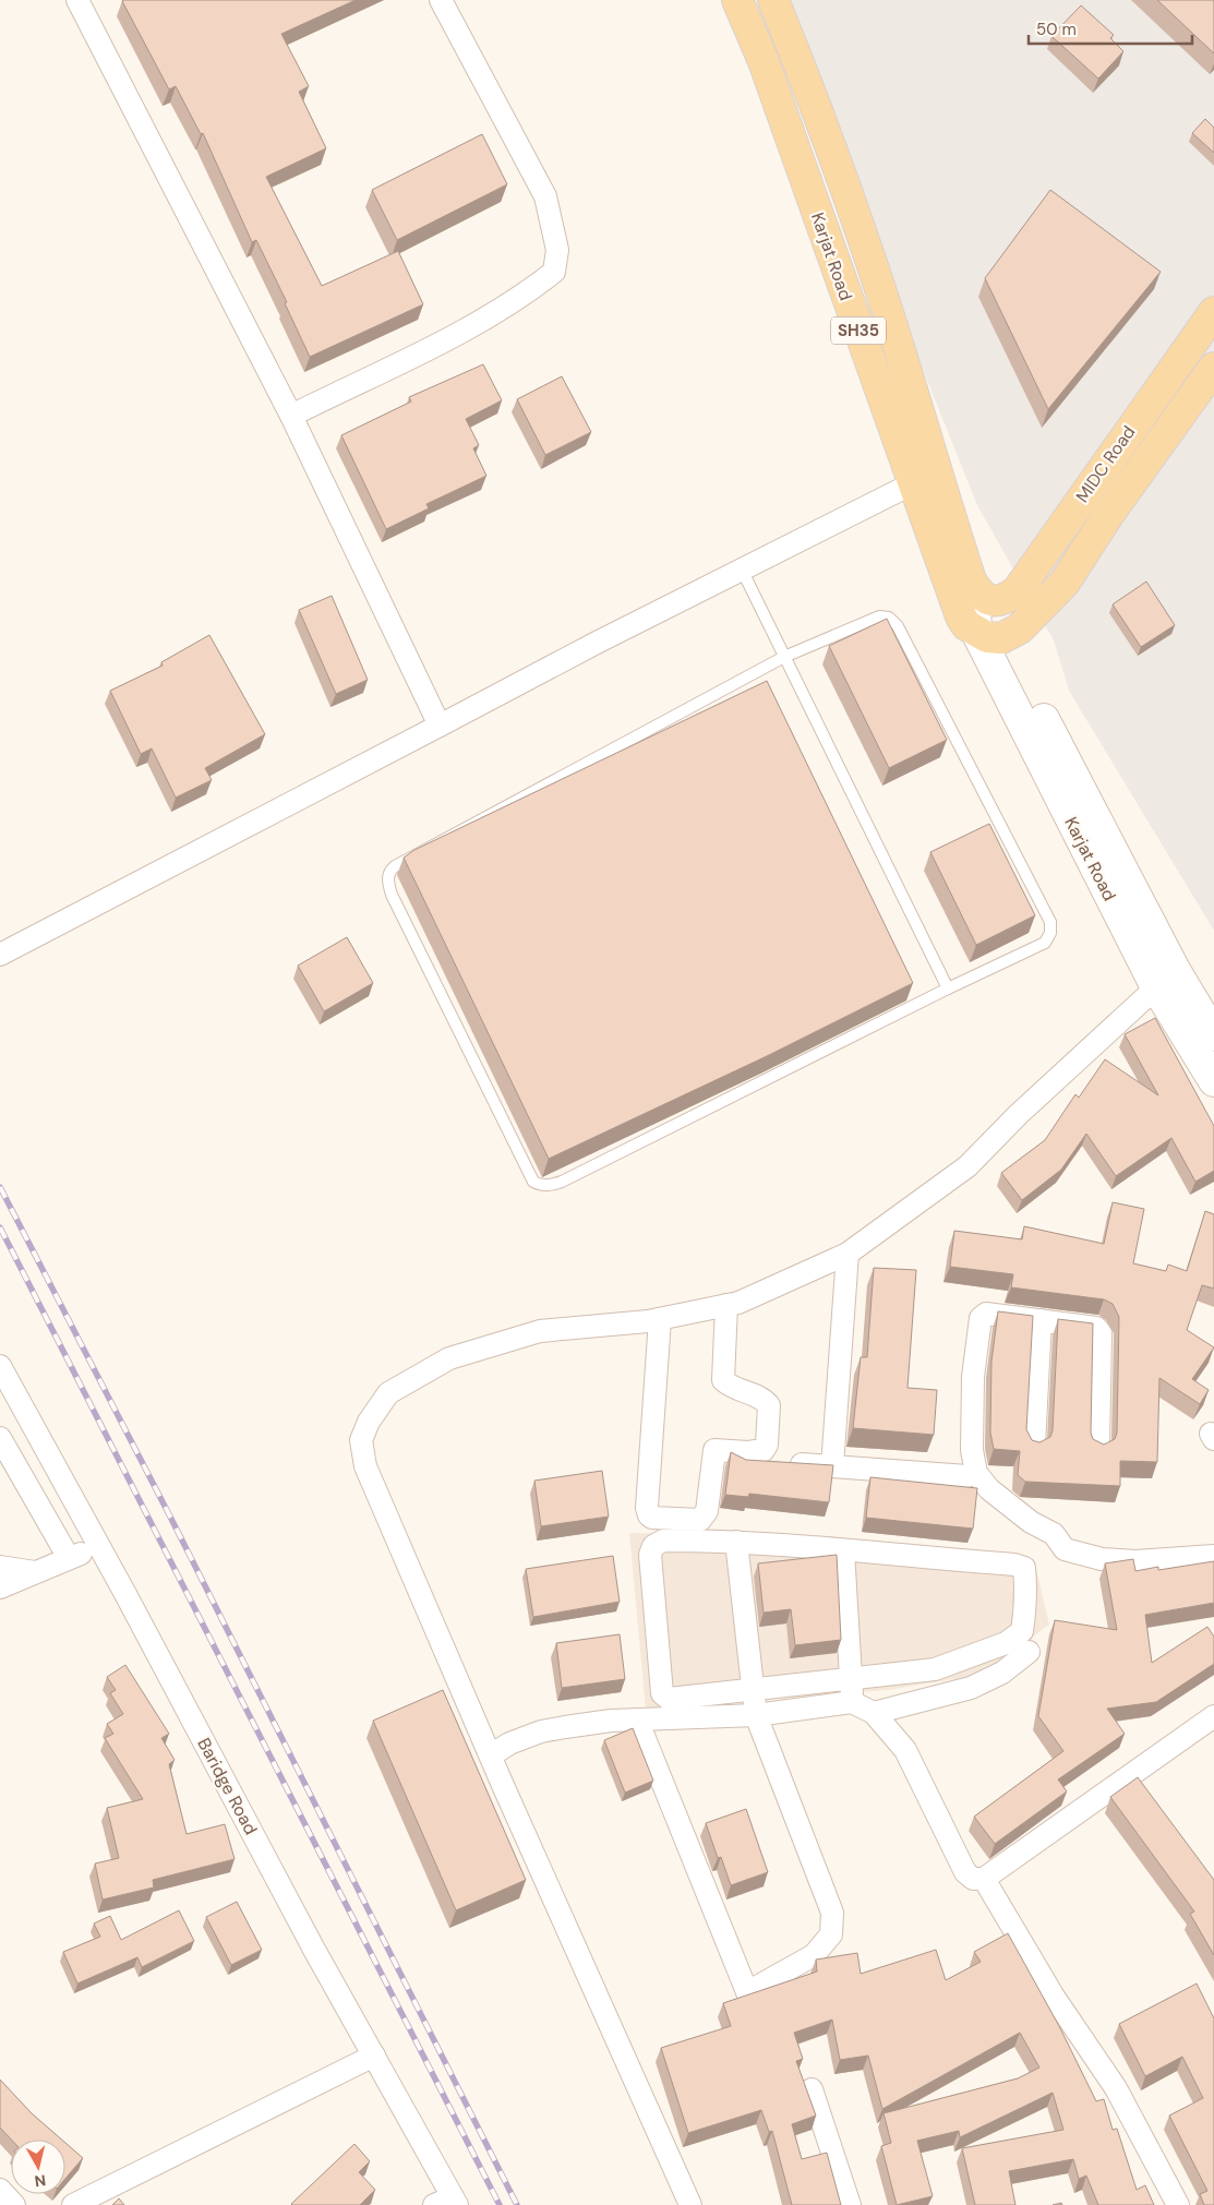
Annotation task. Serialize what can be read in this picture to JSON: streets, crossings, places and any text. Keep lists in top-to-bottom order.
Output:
{
  "streets": {
    "main road": ["Karjat Road", "SH35", "MIDC Road"],
    "street": ["Baridge Road"]
  },
  "crossings": [
    ["Karjat Road", "MIDC Road"]
  ],
  "scale_bar": "50 m",
  "north": "bottom"
}
